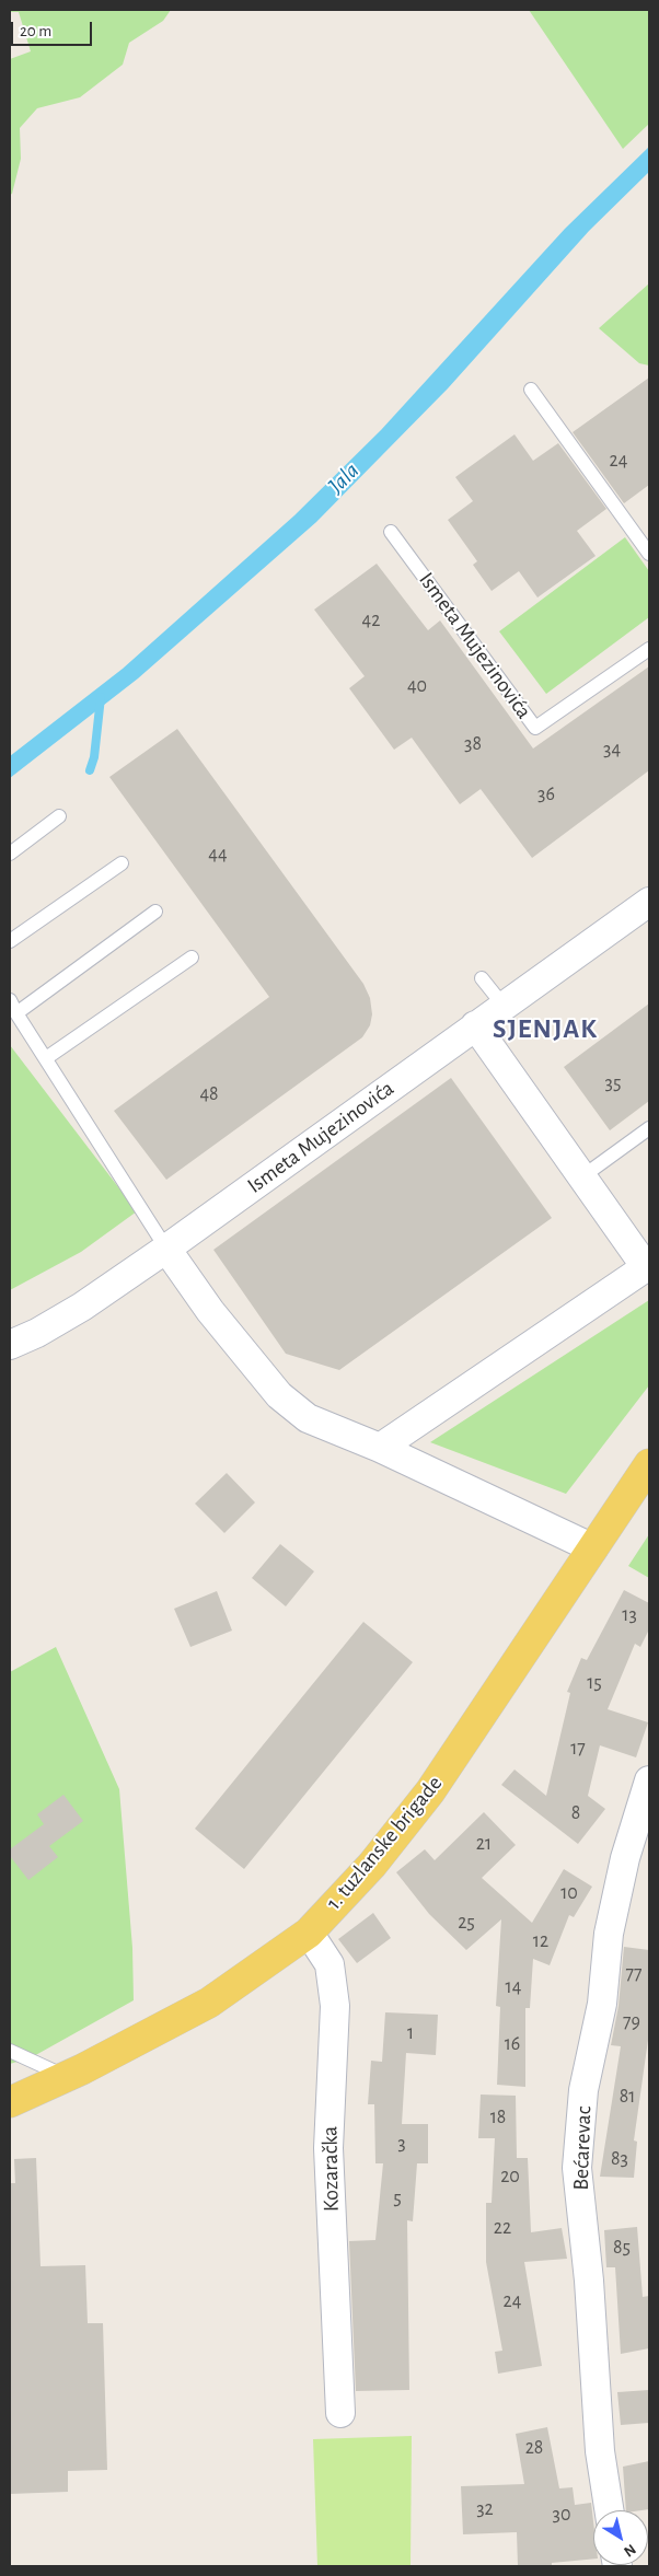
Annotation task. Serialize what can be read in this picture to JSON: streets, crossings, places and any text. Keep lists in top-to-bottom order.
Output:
{
  "streets": {
    "main road": ["1. tuzlanske brigade"],
    "street": ["Ismeta Mujezinovića", "Bećarevac", "Kozaračka"]
  },
  "crossings": [
    ["1. tuzlanske brigade", "Kozaračka"]
  ],
  "districts": ["SJENJAK"],
  "water": ["Jala"],
  "house_numbers": [
    "24",
    "42",
    "40",
    "38",
    "34",
    "36",
    "44",
    "35",
    "48",
    "13",
    "15",
    "17",
    "8",
    "21",
    "10",
    "25",
    "12",
    "77",
    "14",
    "79",
    "1",
    "16",
    "81",
    "18",
    "3",
    "83",
    "20",
    "5",
    "22",
    "85",
    "24",
    "28",
    "32",
    "30"
  ],
  "scale_bar": "20 m",
  "north": "bottom right"
}
